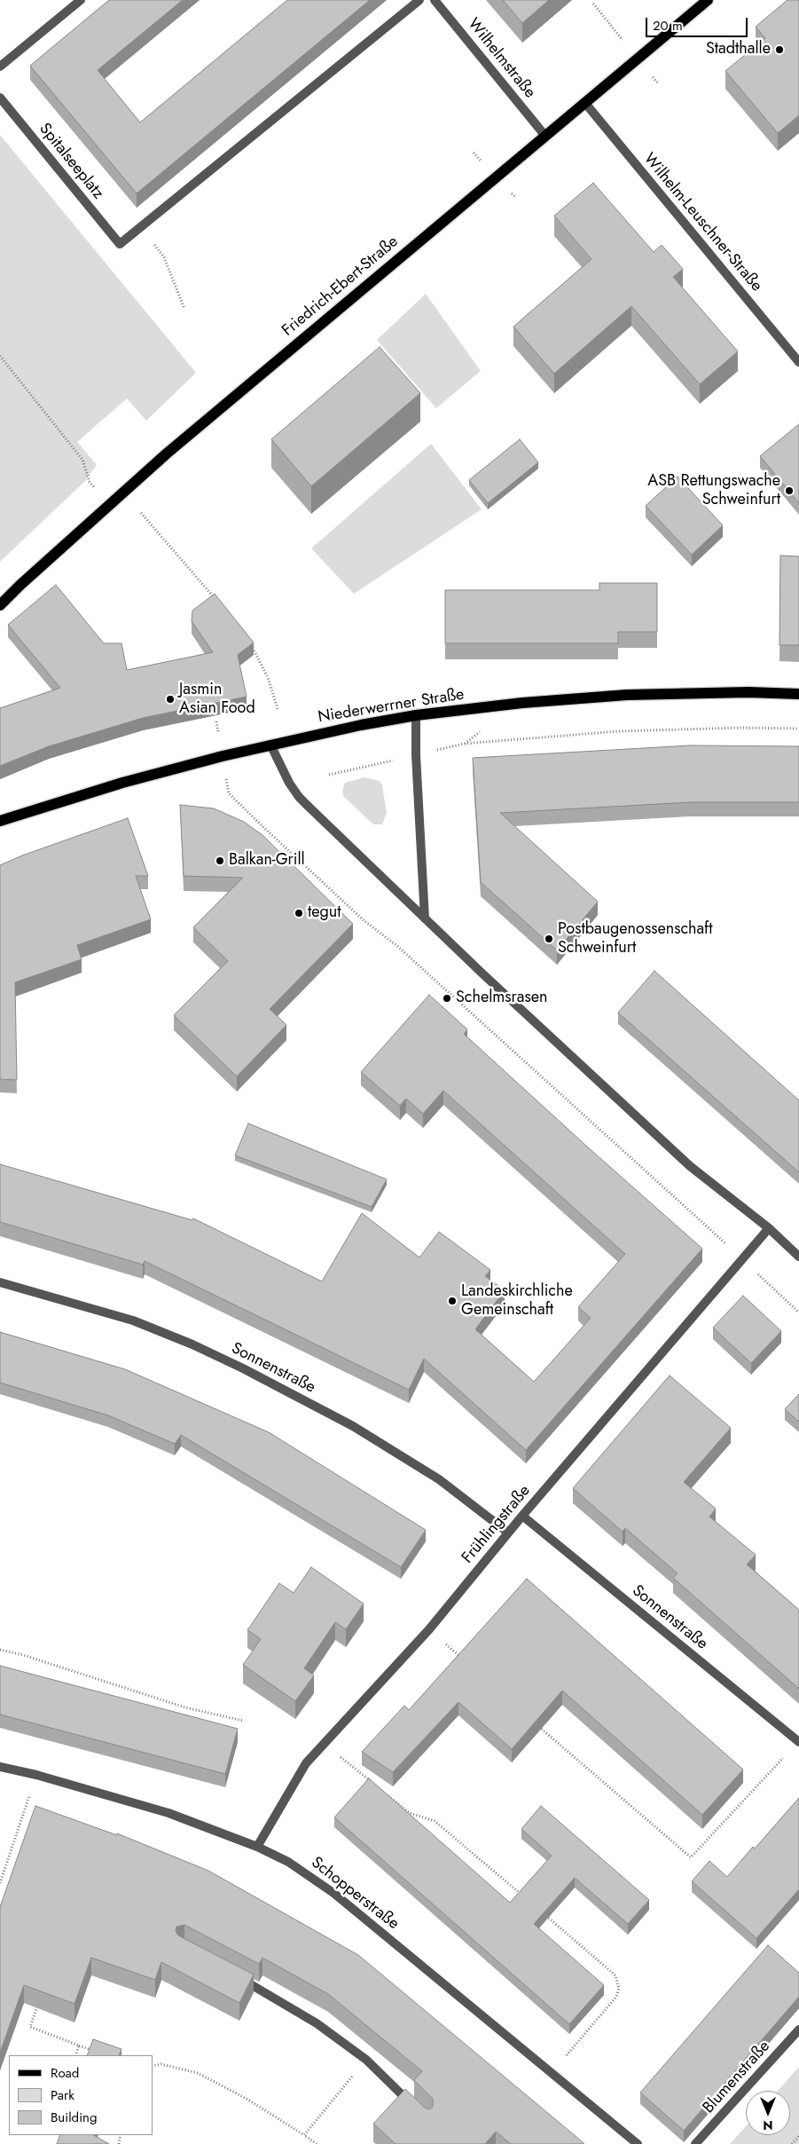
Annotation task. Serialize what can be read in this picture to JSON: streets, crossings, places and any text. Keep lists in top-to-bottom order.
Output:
{
  "streets": {
    "main road": ["Friedrich-Ebert-Straße", "Niederwerrner Straße"],
    "street": [
      "Wilhelmstraße",
      "Spitalseeplatz",
      "Wilhelm-Leuschner-Straße",
      "Sonnenstraße",
      "Frühlingstraße",
      "Schopperstraße",
      "Blumenstraße"
    ]
  },
  "crossings": [
    ["Wilhelmstraße", "Friedrich-Ebert-Straße"],
    ["Wilhelm-Leuschner-Straße", "Friedrich-Ebert-Straße"],
    ["Sonnenstraße", "Frühlingstraße"],
    ["Frühlingstraße", "Schopperstraße"]
  ],
  "places": [
    "Stadthalle",
    "ASB Rettungswache Schweinfurt",
    "Jasmin Asian Food",
    "Balkan-Grill",
    "tegut",
    "Postbaugenossenschaft Schweinfurt",
    "Schelmsrasen",
    "Landeskirchliche Gemeinschaft"
  ],
  "legend": ["Road", "Park", "Building"],
  "scale_bar": "20 m",
  "north": "bottom"
}
